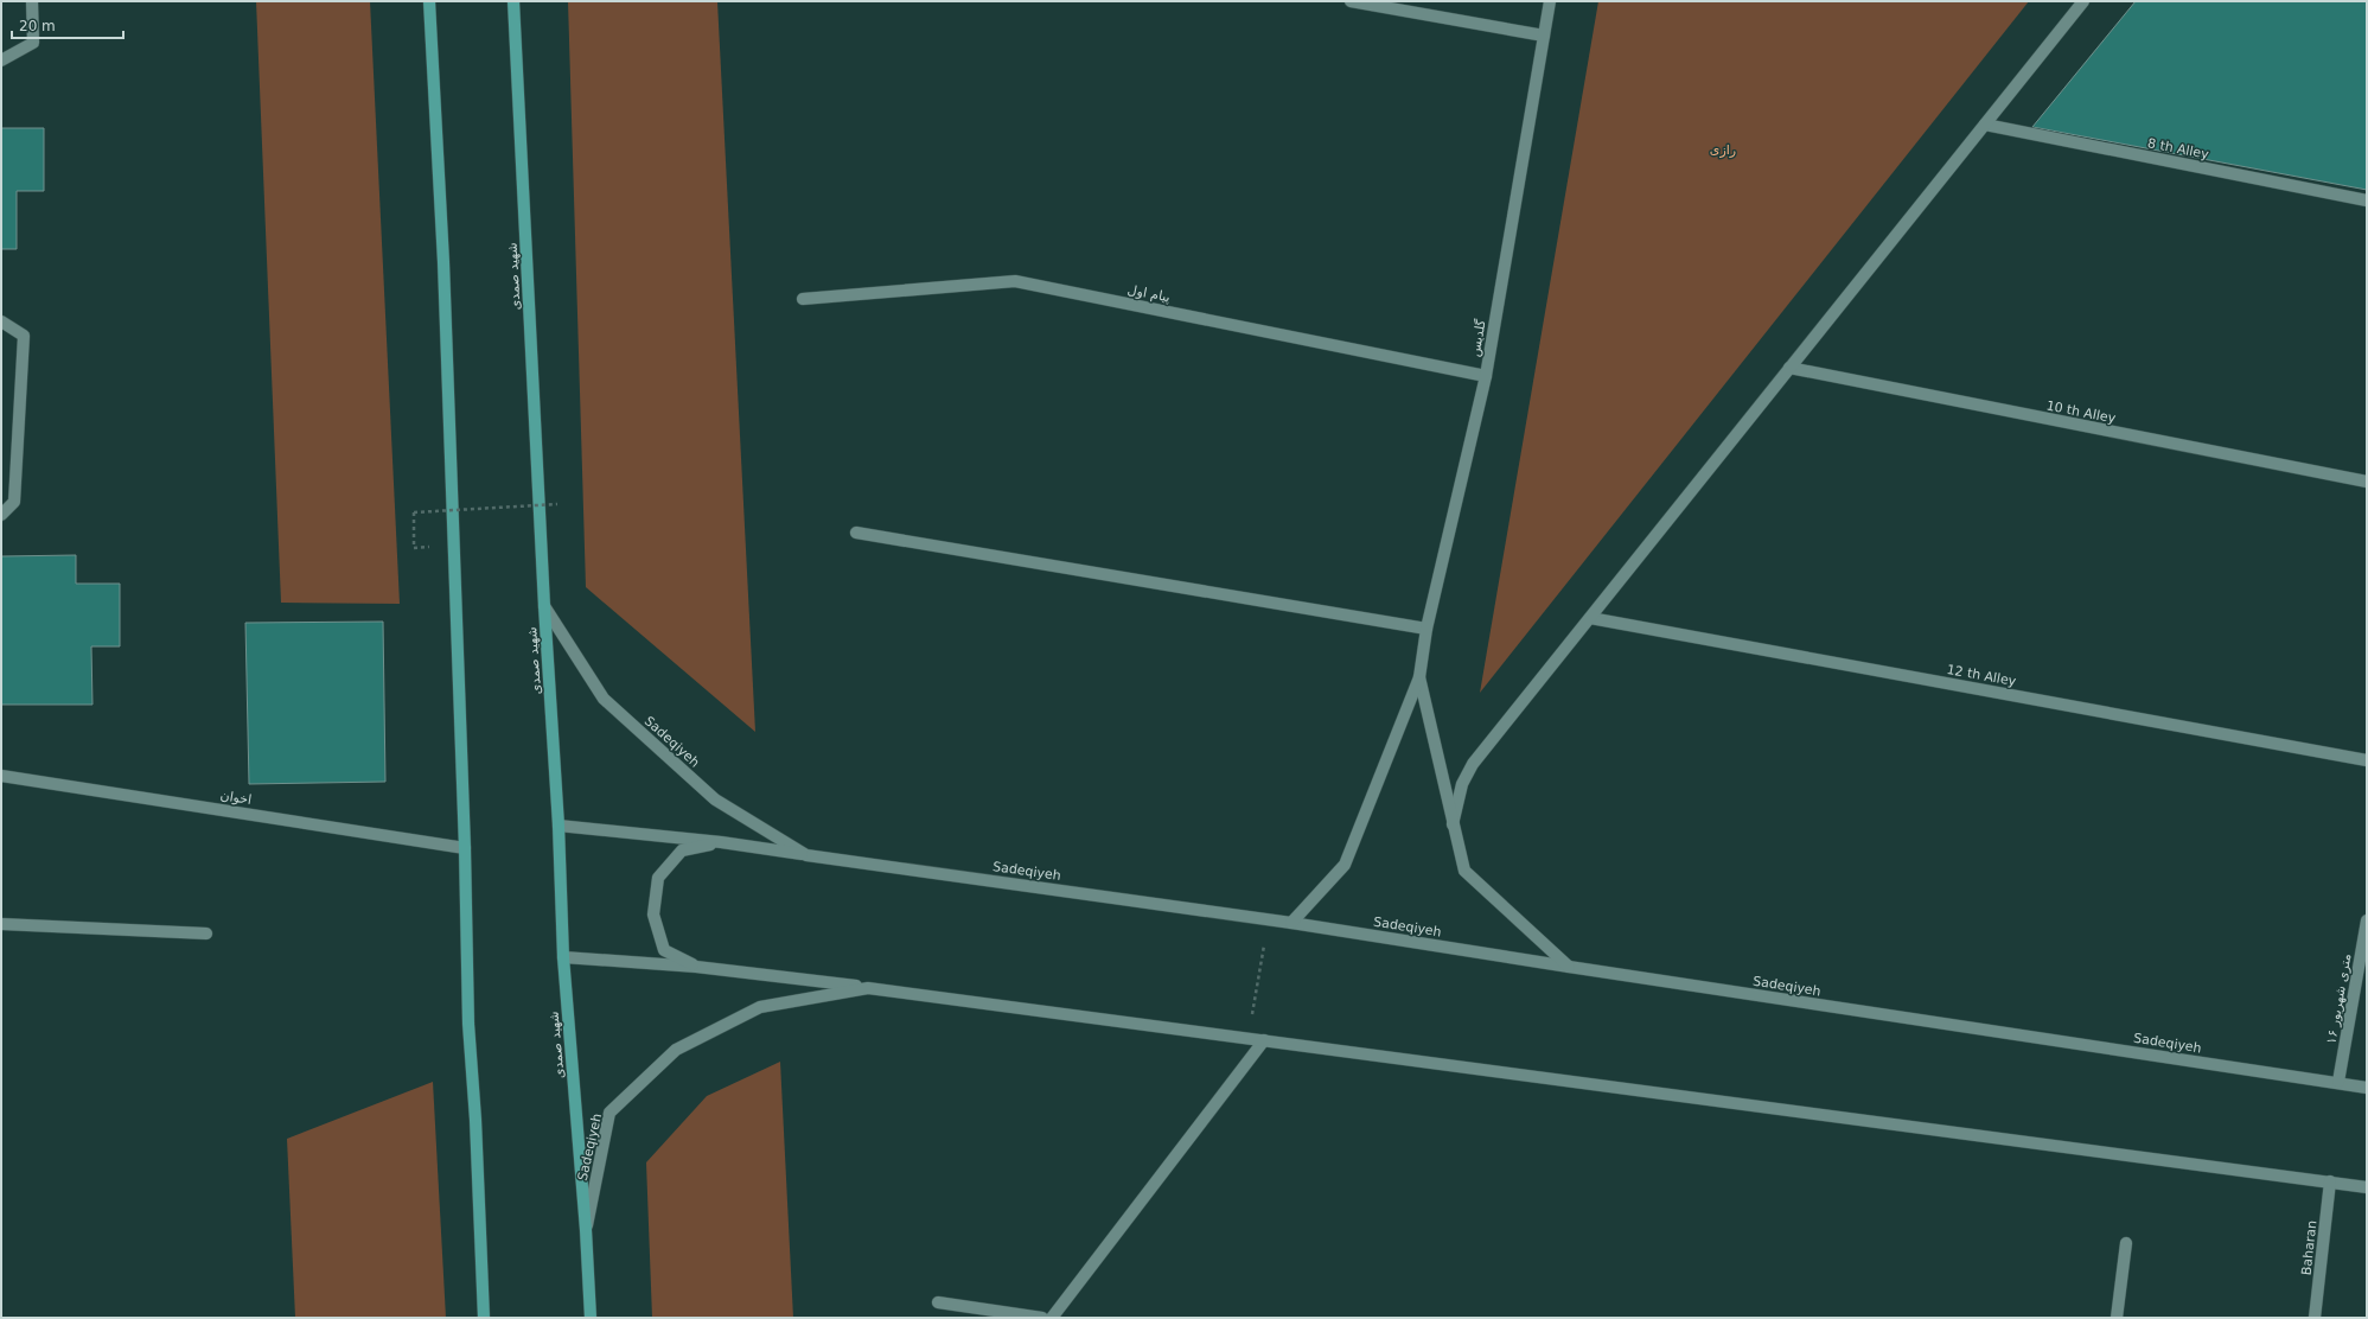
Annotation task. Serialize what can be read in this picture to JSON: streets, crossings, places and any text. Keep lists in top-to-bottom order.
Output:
{
  "streets": {
    "main road": ["شهید صمدی"],
    "street": [
      "8 th Alley",
      "پیام اول",
      "گلدیس",
      "10 th Alley",
      "12 th Alley",
      "Sadeqiyeh",
      "اخوان",
      "۱۶ متری شهریور",
      "Baharan"
    ]
  },
  "crossings": [
    ["شهید صمدی", "Sadeqiyeh"],
    ["پیام اول", "گلدیس"],
    ["Sadeqiyeh", "۱۶ متری شهریور"],
    ["Sadeqiyeh", "Baharan"]
  ],
  "parks": ["رازی"],
  "scale_bar": "20 m"
}
